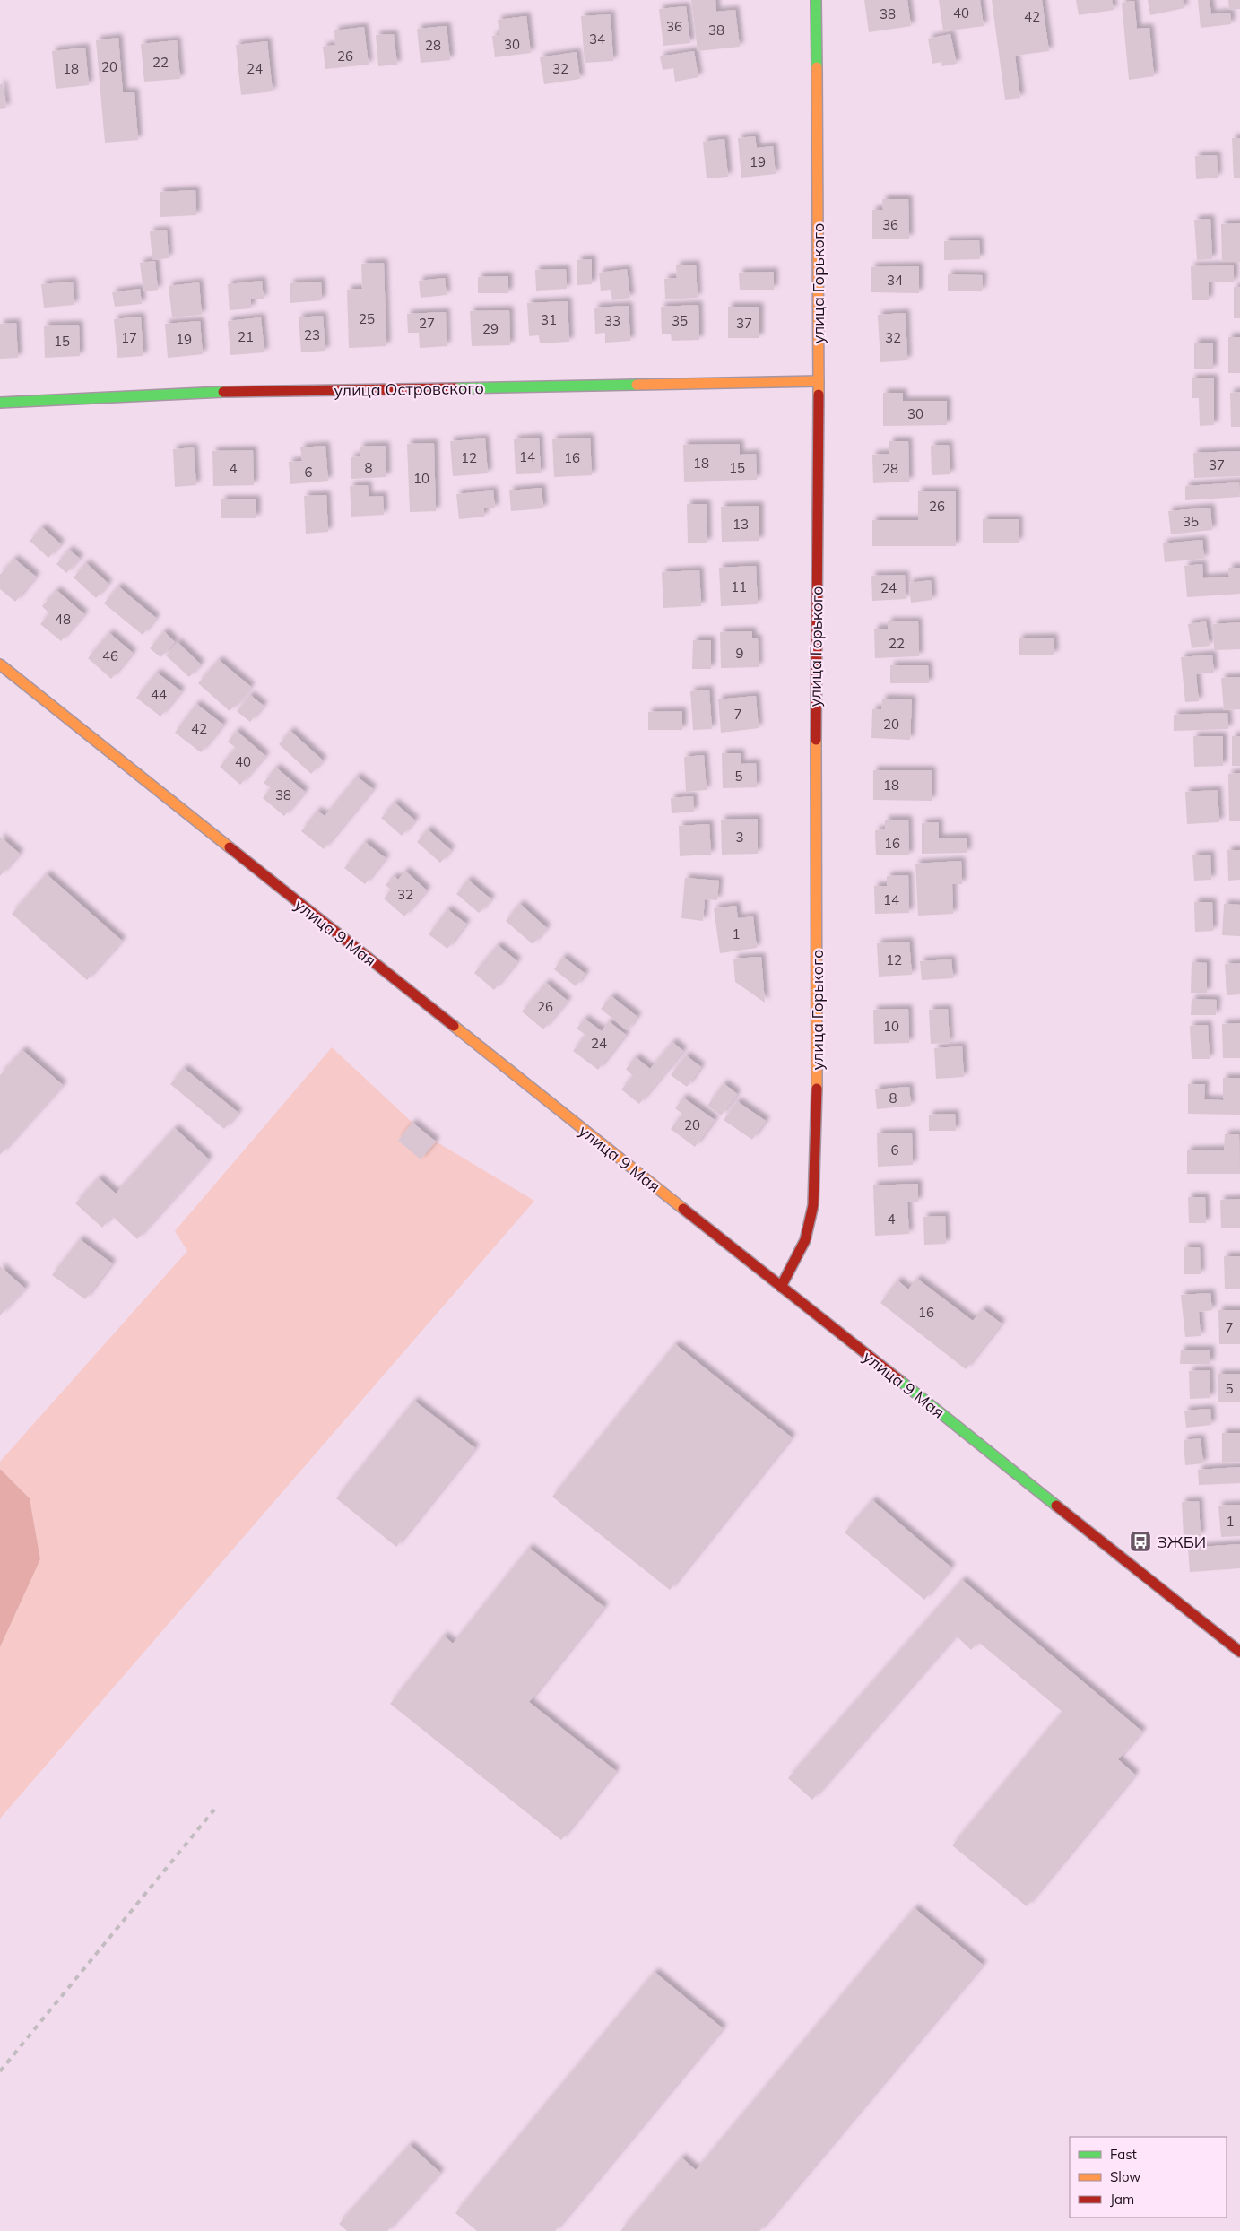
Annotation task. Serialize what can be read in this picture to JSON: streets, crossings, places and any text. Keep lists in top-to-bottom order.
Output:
{
  "streets": {
    "street": ["улица Горького", "улица Островского", "улица 9 Мая"]
  },
  "crossings": [
    ["улица Горького", "улица Островского"],
    ["улица Горького", "улица 9 Мая"]
  ],
  "places": {
    "bus stop": ["ЗЖБИ"]
  },
  "house_numbers": [
    "40",
    "38",
    "42",
    "36",
    "38",
    "34",
    "30",
    "28",
    "26",
    "22",
    "20",
    "18",
    "24",
    "32",
    "19",
    "36",
    "34",
    "25",
    "31",
    "33",
    "35",
    "27",
    "37",
    "29",
    "23",
    "21",
    "17",
    "32",
    "19",
    "15",
    "30",
    "14",
    "12",
    "16",
    "18",
    "37",
    "8",
    "15",
    "4",
    "28",
    "6",
    "10",
    "26",
    "35",
    "13",
    "11",
    "24",
    "48",
    "22",
    "9",
    "46",
    "44",
    "7",
    "20",
    "42",
    "40",
    "5",
    "18",
    "38",
    "3",
    "16",
    "32",
    "14",
    "1",
    "12",
    "26",
    "10",
    "24",
    "8",
    "20",
    "6",
    "4",
    "16",
    "7",
    "5",
    "1"
  ],
  "legend": ["Fast", "Slow", "Jam"]
}
